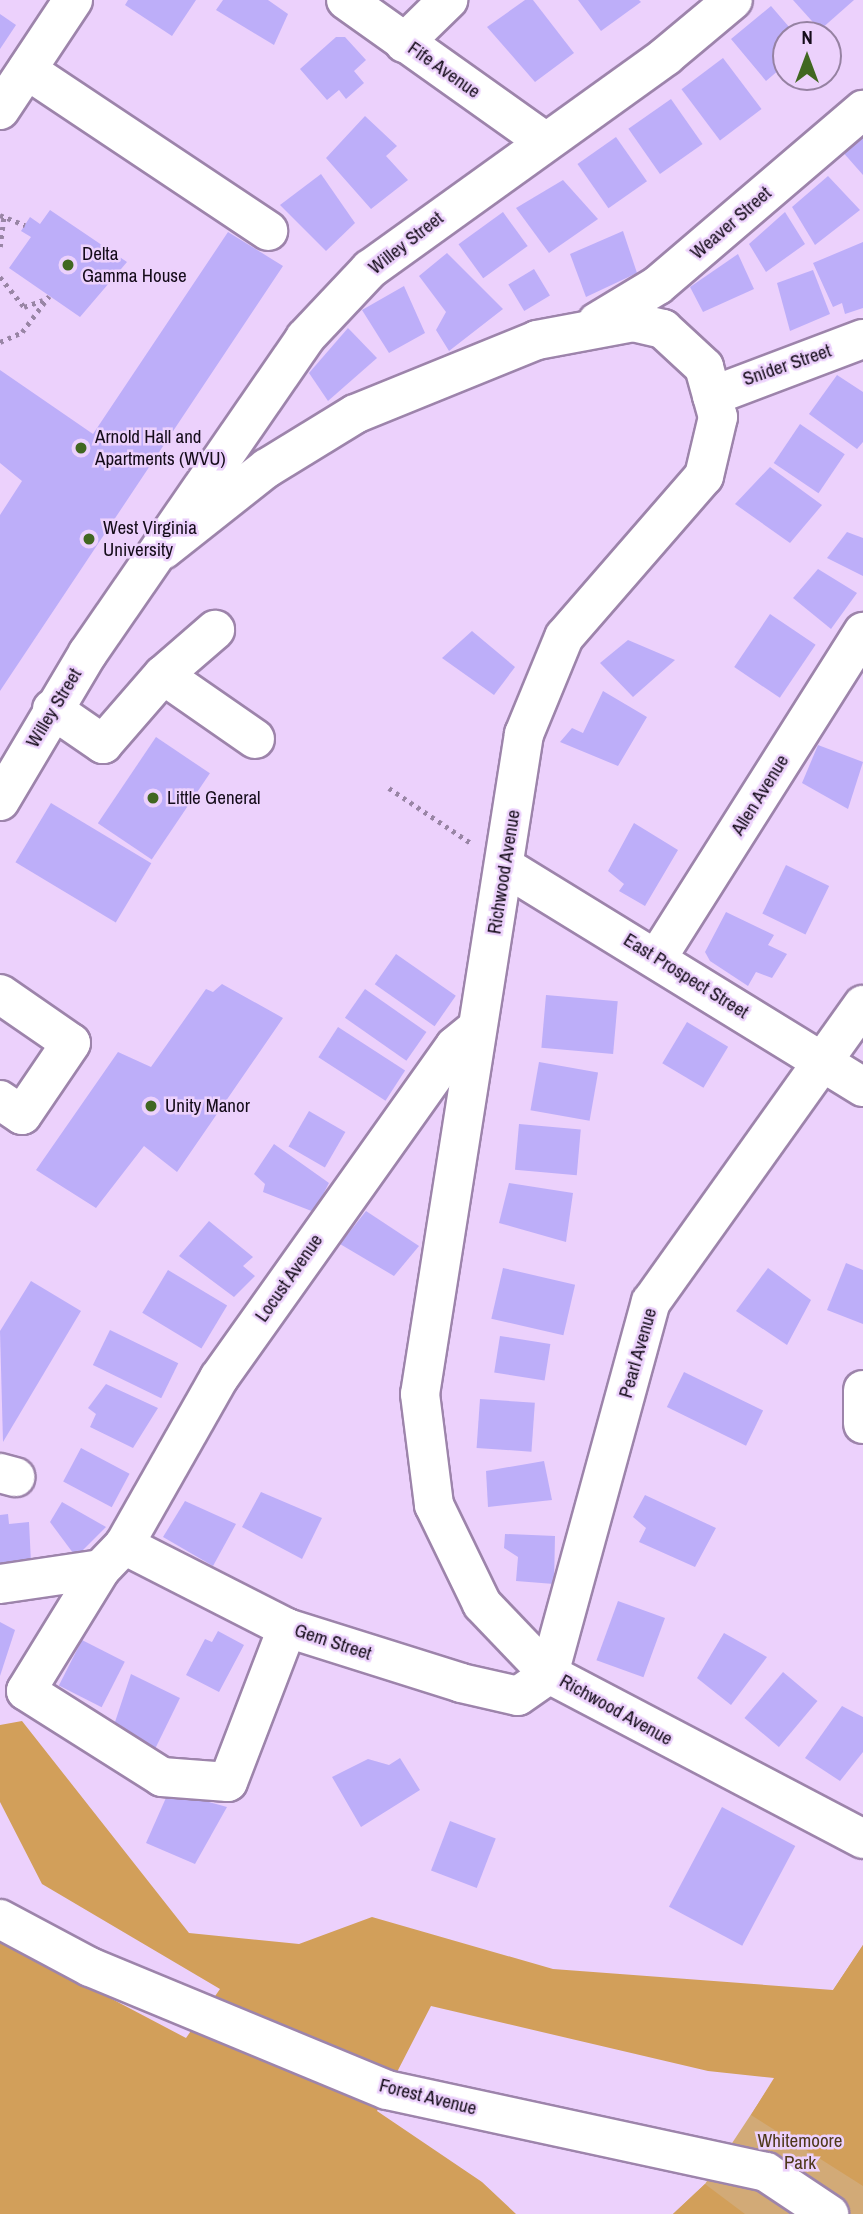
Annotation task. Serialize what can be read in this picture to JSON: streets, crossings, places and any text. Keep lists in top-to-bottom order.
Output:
{
  "streets": {
    "street": [
      "Fife Avenue",
      "Weaver Street",
      "Willey Street",
      "Snider Street",
      "Allen Avenue",
      "Richwood Avenue",
      "East Prospect Street",
      "Locust Avenue",
      "Pearl Avenue",
      "Gem Street",
      "Forest Avenue"
    ]
  },
  "crossings": [
    ["Fife Avenue", "Willey Street"],
    ["Weaver Street", "Richwood Avenue"],
    ["Willey Street", "Richwood Avenue"],
    ["Snider Street", "Richwood Avenue"],
    ["Allen Avenue", "East Prospect Street"],
    ["Richwood Avenue", "East Prospect Street"],
    ["Richwood Avenue", "Locust Avenue"],
    ["Richwood Avenue", "Pearl Avenue"],
    ["Richwood Avenue", "Gem Street"],
    ["East Prospect Street", "Pearl Avenue"],
    ["Locust Avenue", "Gem Street"],
    ["Pearl Avenue", "Gem Street"]
  ],
  "parks": ["Whitemoore Park"],
  "places": [
    "Delta Gamma House",
    "Arnold Hall and Apartments (WVU)",
    "West Virginia University",
    "Little General",
    "Unity Manor"
  ],
  "north": "top"
}
